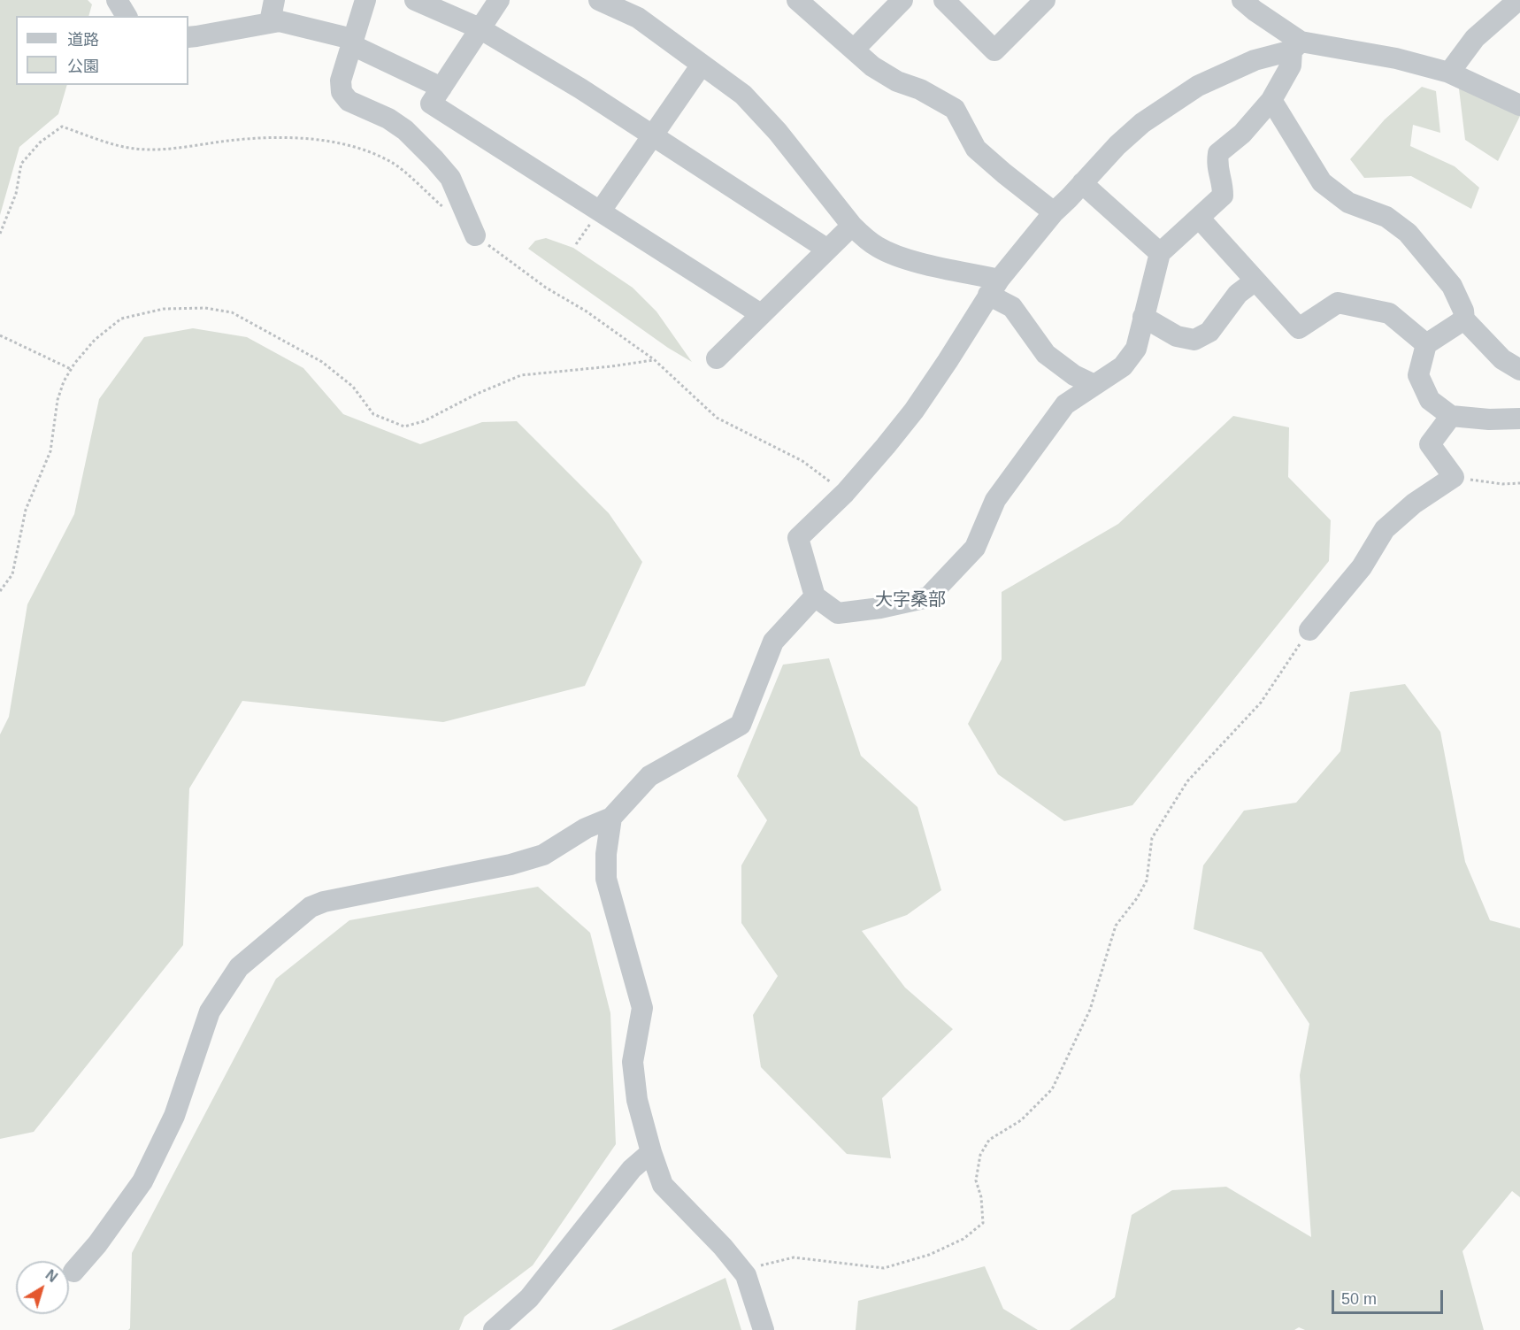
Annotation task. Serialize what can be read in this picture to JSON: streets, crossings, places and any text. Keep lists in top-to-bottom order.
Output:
{
  "districts": ["大字桑部"],
  "legend": ["道路", "公園"],
  "scale_bar": "50 m",
  "north": "top right"
}
